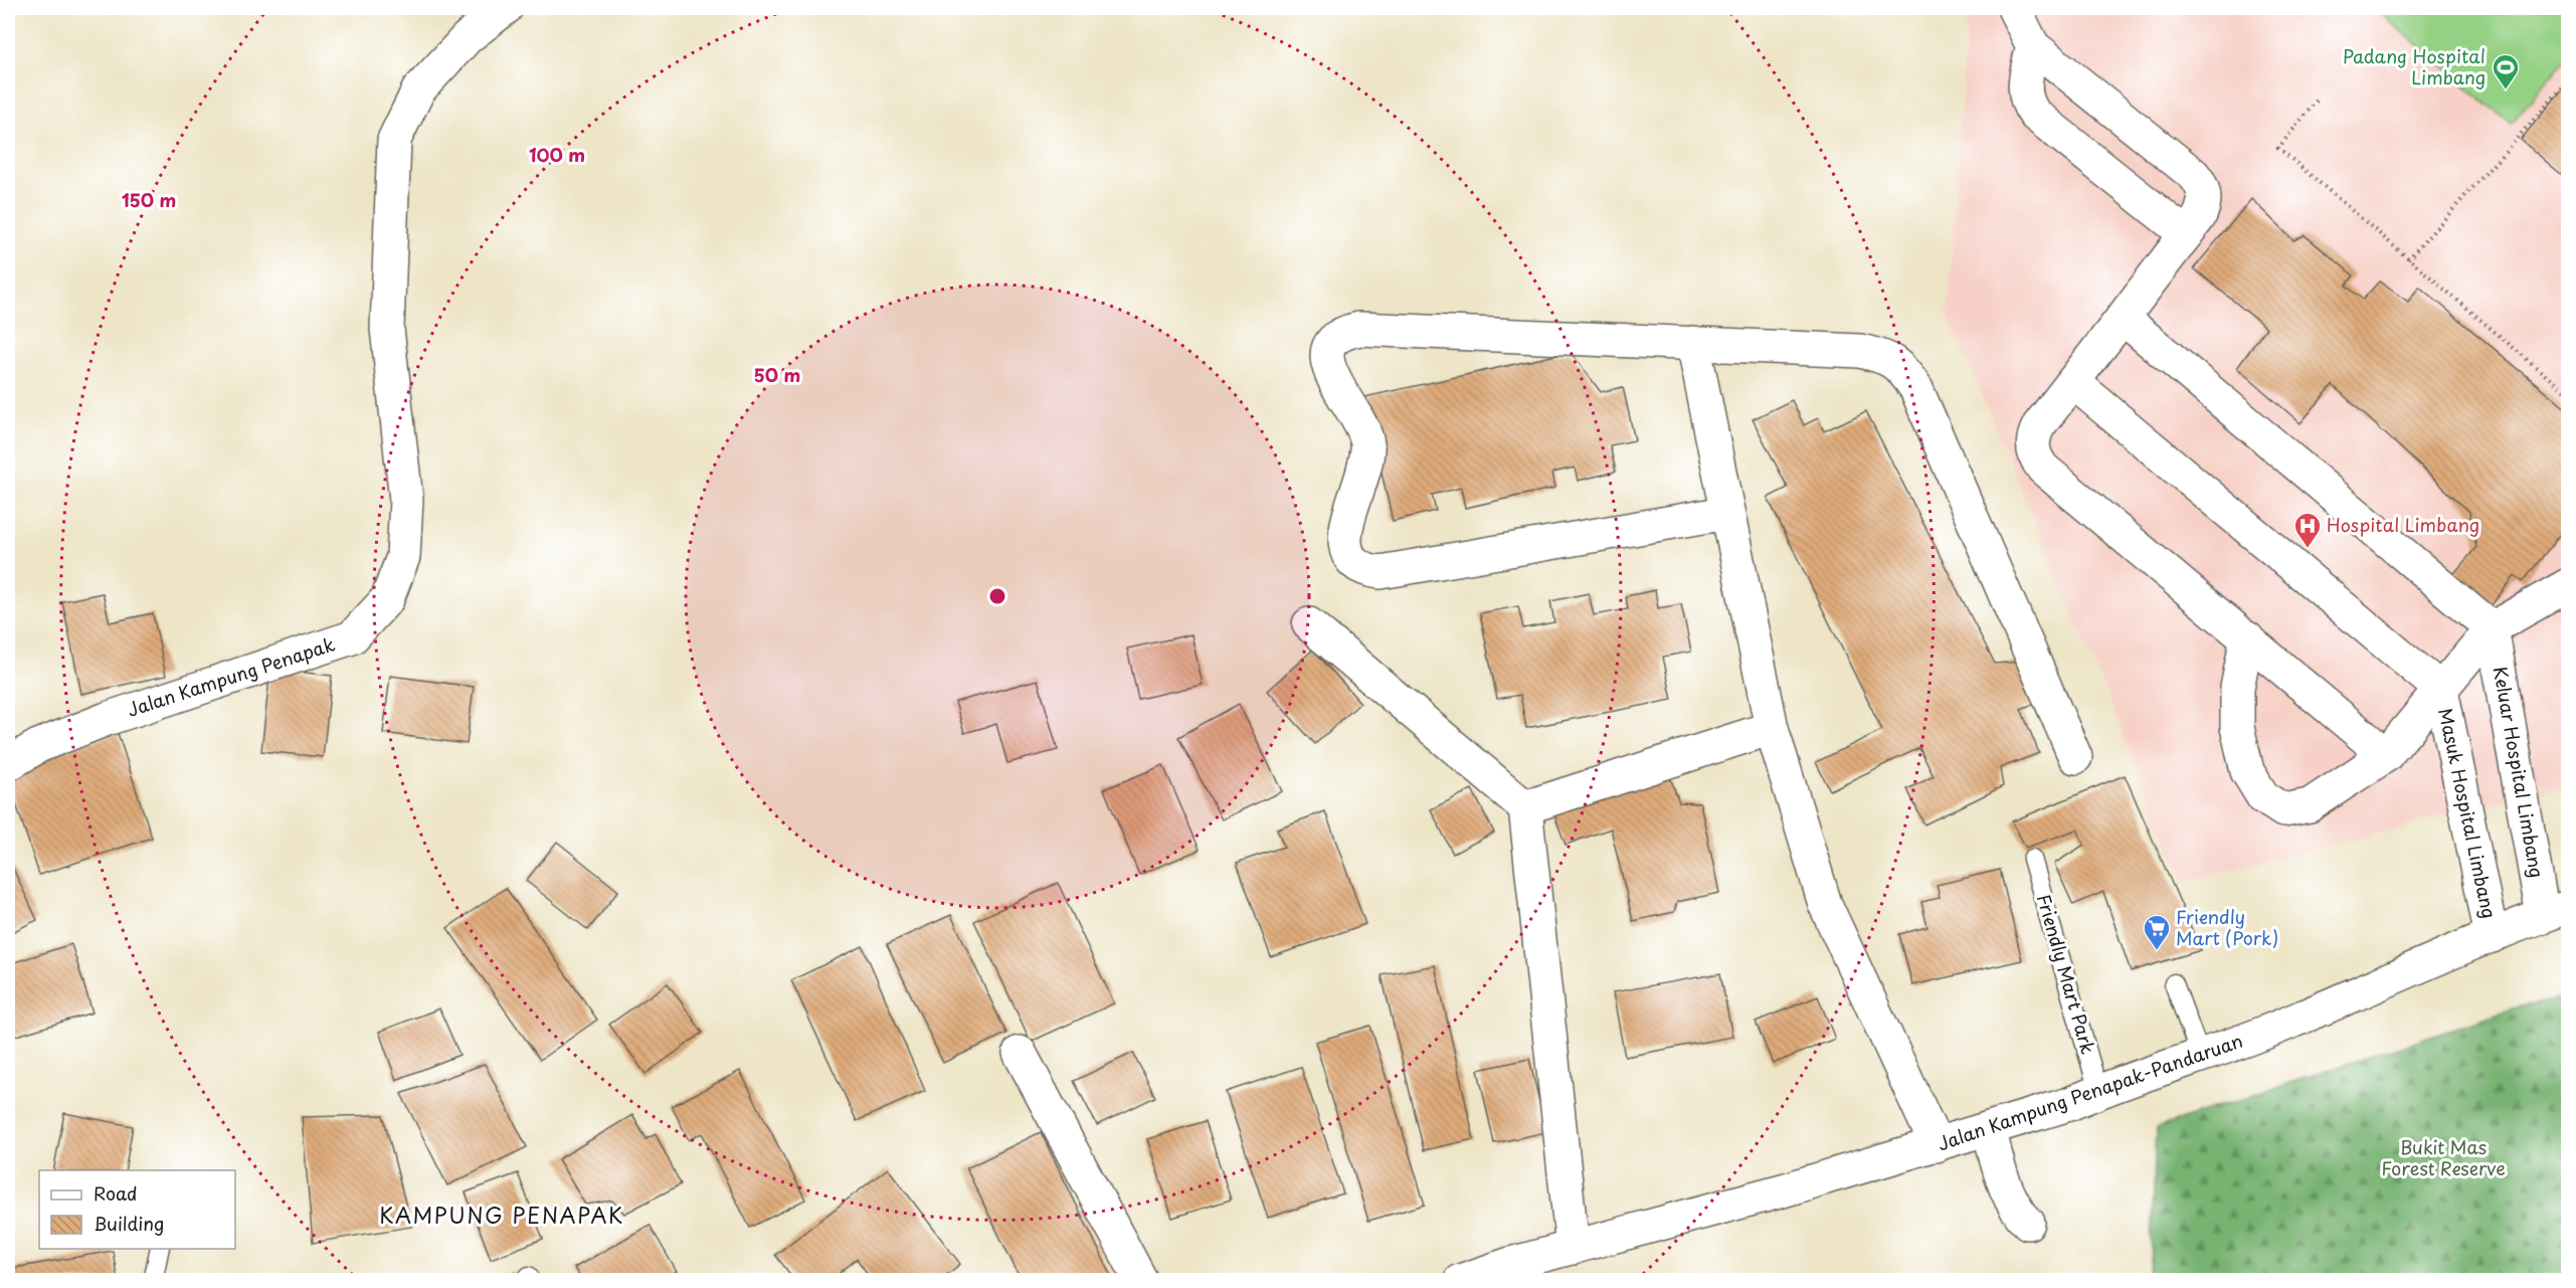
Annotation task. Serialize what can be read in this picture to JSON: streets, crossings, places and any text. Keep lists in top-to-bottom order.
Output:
{
  "streets": {
    "main road": [
      "Jalan Kampung Penapak",
      "Keluar Hospital Limbang",
      "Masuk Hospital Limbang",
      "Jalan Kampung Penapak-Pandaruan"
    ],
    "lane": ["Friendly Mart Park"]
  },
  "crossings": [
    ["Keluar Hospital Limbang", "Jalan Kampung Penapak-Pandaruan"],
    ["Masuk Hospital Limbang", "Jalan Kampung Penapak-Pandaruan"],
    ["Friendly Mart Park", "Jalan Kampung Penapak-Pandaruan"]
  ],
  "districts": ["KAMPUNG PENAPAK"],
  "parks": ["Bukit Mas Forest Reserve"],
  "places": {
    "sports": ["Padang Hospital Limbang"],
    "hospital": ["Hospital Limbang"],
    "supermarket": ["Friendly Mart (Pork)"]
  },
  "legend": ["Road", "Building"],
  "rings": ["100 m", "150 m", "50 m"]
}
